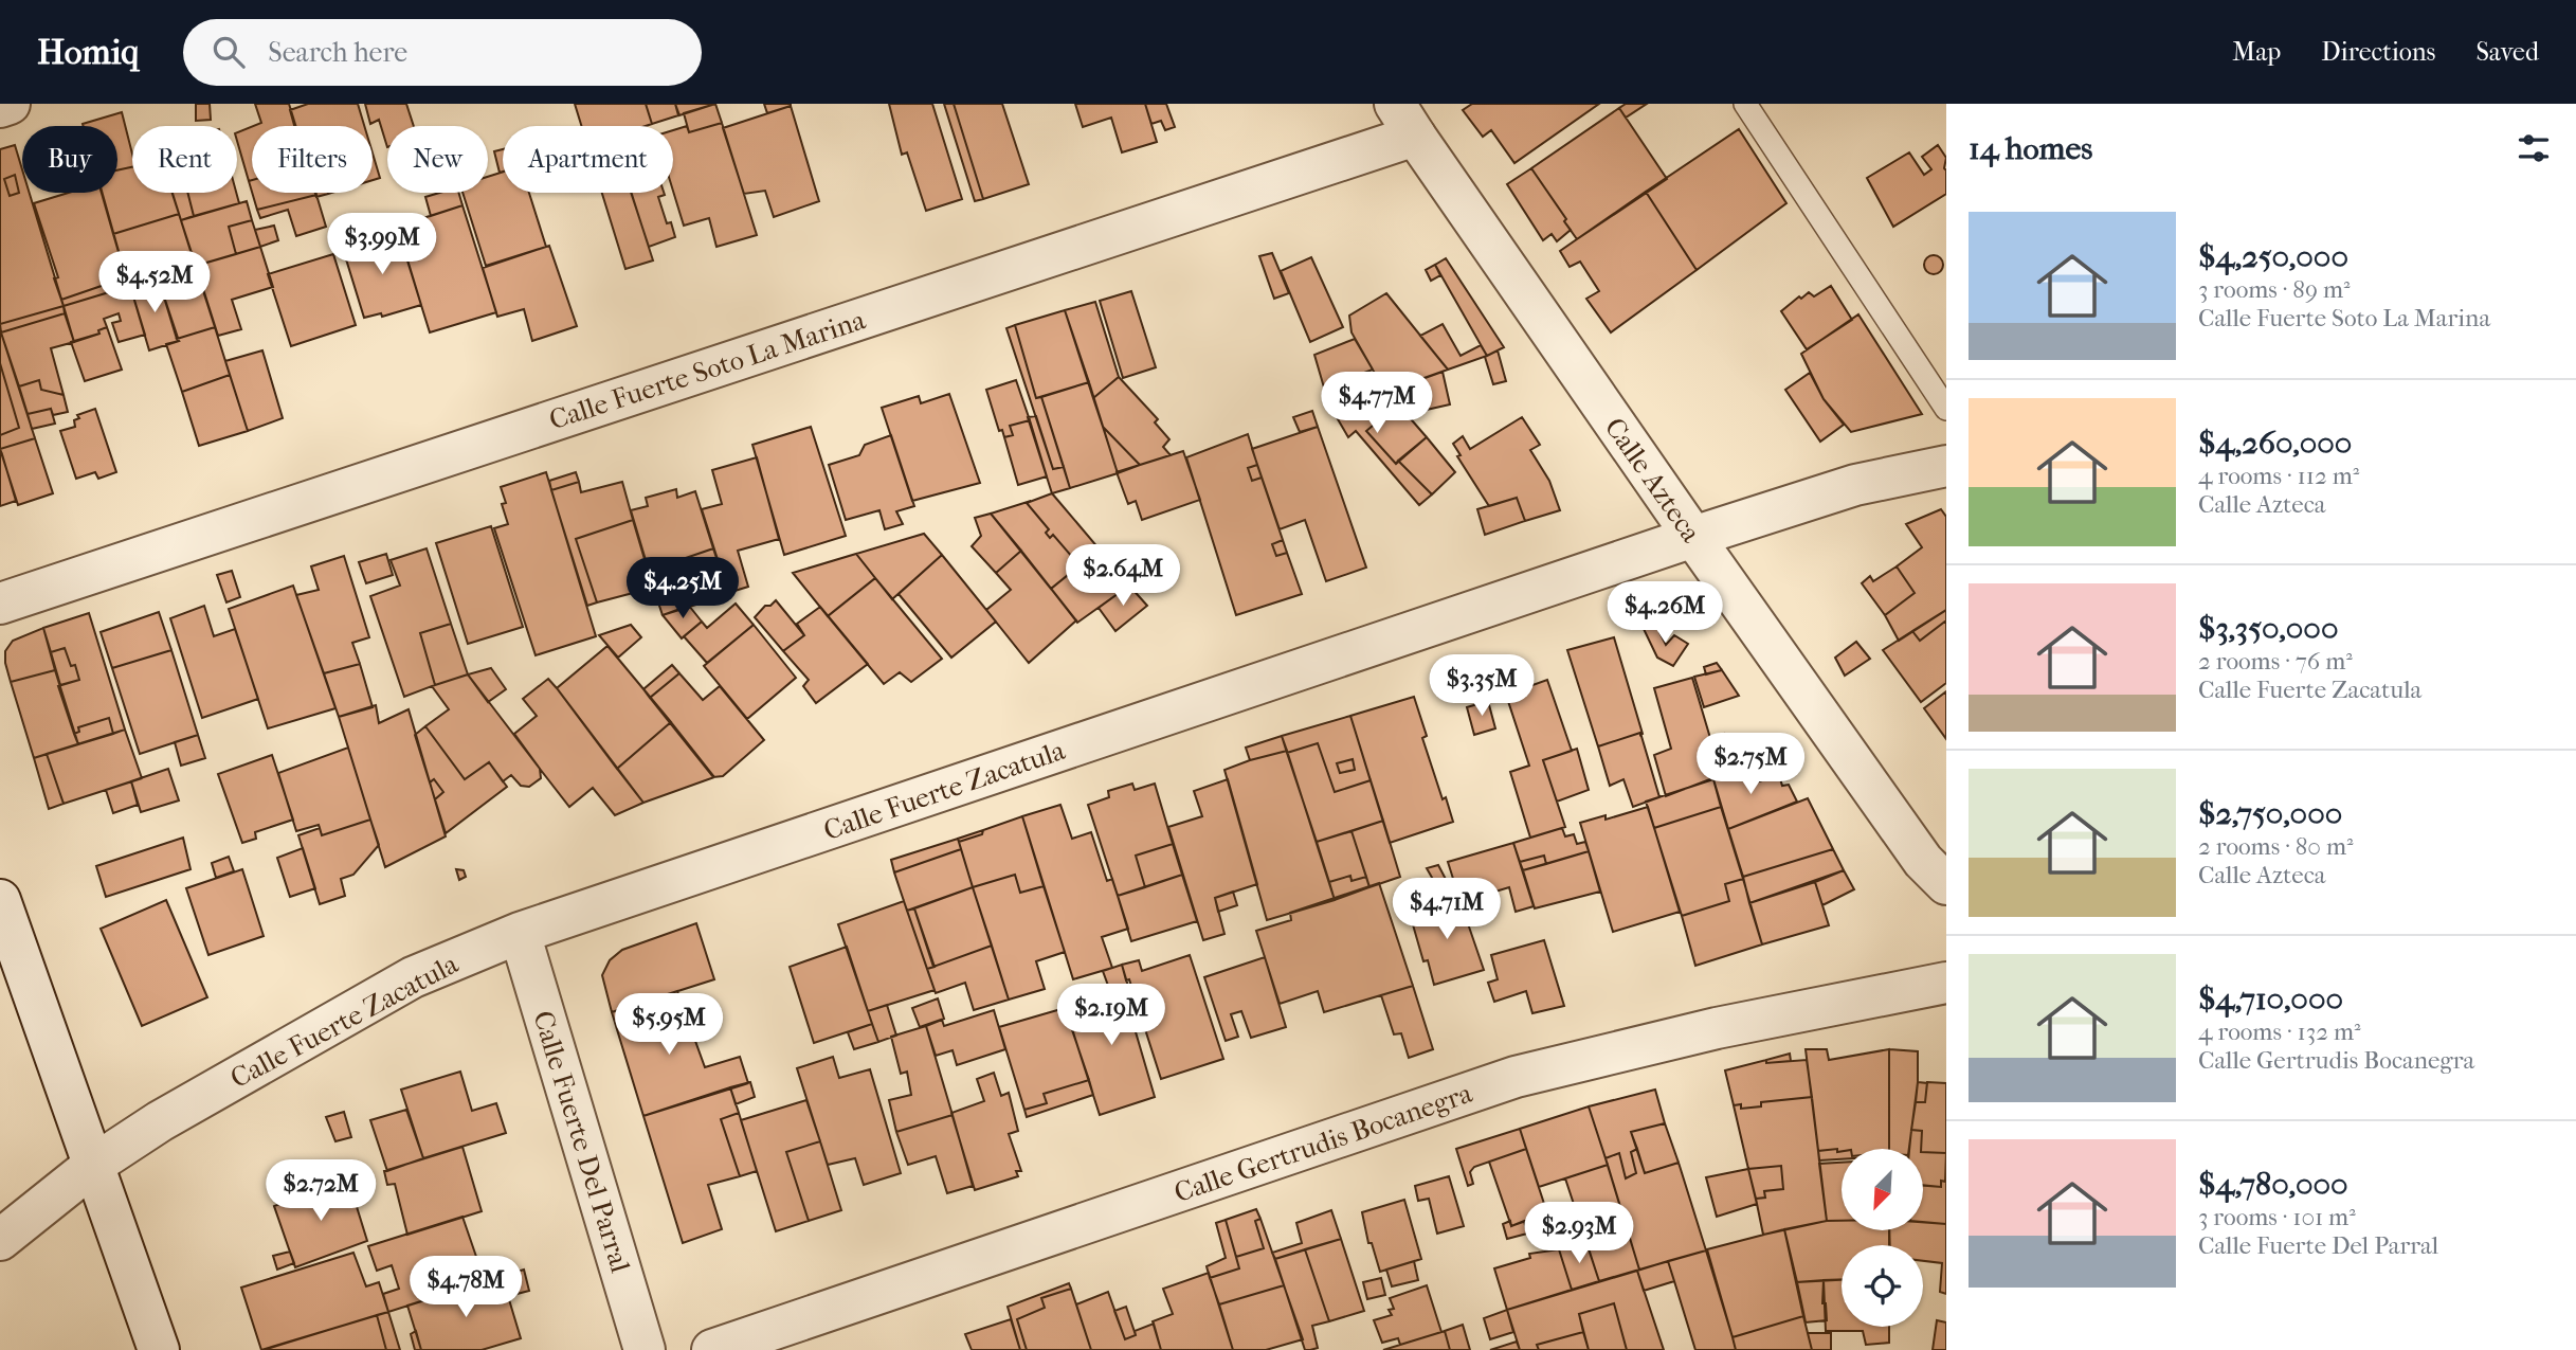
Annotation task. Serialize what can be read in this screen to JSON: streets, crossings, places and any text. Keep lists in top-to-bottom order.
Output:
{
  "streets": {
    "street": [
      "Calle Fuerte Soto La Marina",
      "Calle Azteca",
      "Calle Fuerte Zacatula",
      "Calle Fuerte Del Parral",
      "Calle Gertrudis Bocanegra"
    ]
  },
  "crossings": [
    ["Calle Fuerte Soto La Marina", "Calle Azteca"],
    ["Calle Azteca", "Calle Fuerte Zacatula"],
    ["Calle Fuerte Zacatula", "Calle Fuerte Del Parral"]
  ],
  "north": "bottom left",
  "page": {
    "header": "Homiq",
    "search": "Search here",
    "nav": ["Map", "Directions", "Saved"],
    "heading": "14 homes",
    "chip": [
      "Buy",
      "Rent",
      "Filters",
      "New",
      "Apartment"
    ],
    "list": [
      {
        "name": "$4,250,000",
        "note": "3 rooms · 89 m² · Calle Fuerte Soto La Marina"
      },
      {
        "name": "$4,260,000",
        "note": "4 rooms · 112 m² · Calle Azteca"
      },
      {
        "name": "$3,350,000",
        "note": "2 rooms · 76 m² · Calle Fuerte Zacatula"
      },
      {
        "name": "$2,750,000",
        "note": "2 rooms · 80 m² · Calle Azteca"
      },
      {
        "name": "$4,710,000",
        "note": "4 rooms · 132 m² · Calle Gertrudis Bocanegra"
      },
      {
        "name": "$4,780,000",
        "note": "3 rooms · 101 m² · Calle Fuerte Del Parral"
      }
    ],
    "price": [
      "$3.99M",
      "$4.52M",
      "$4.77M",
      "$2.64M",
      "$4.25M",
      "$4.26M",
      "$3.35M",
      "$2.75M",
      "$4.71M",
      "$2.19M",
      "$5.95M",
      "$2.72M",
      "$2.93M",
      "$4.78M"
    ]
  }
}
